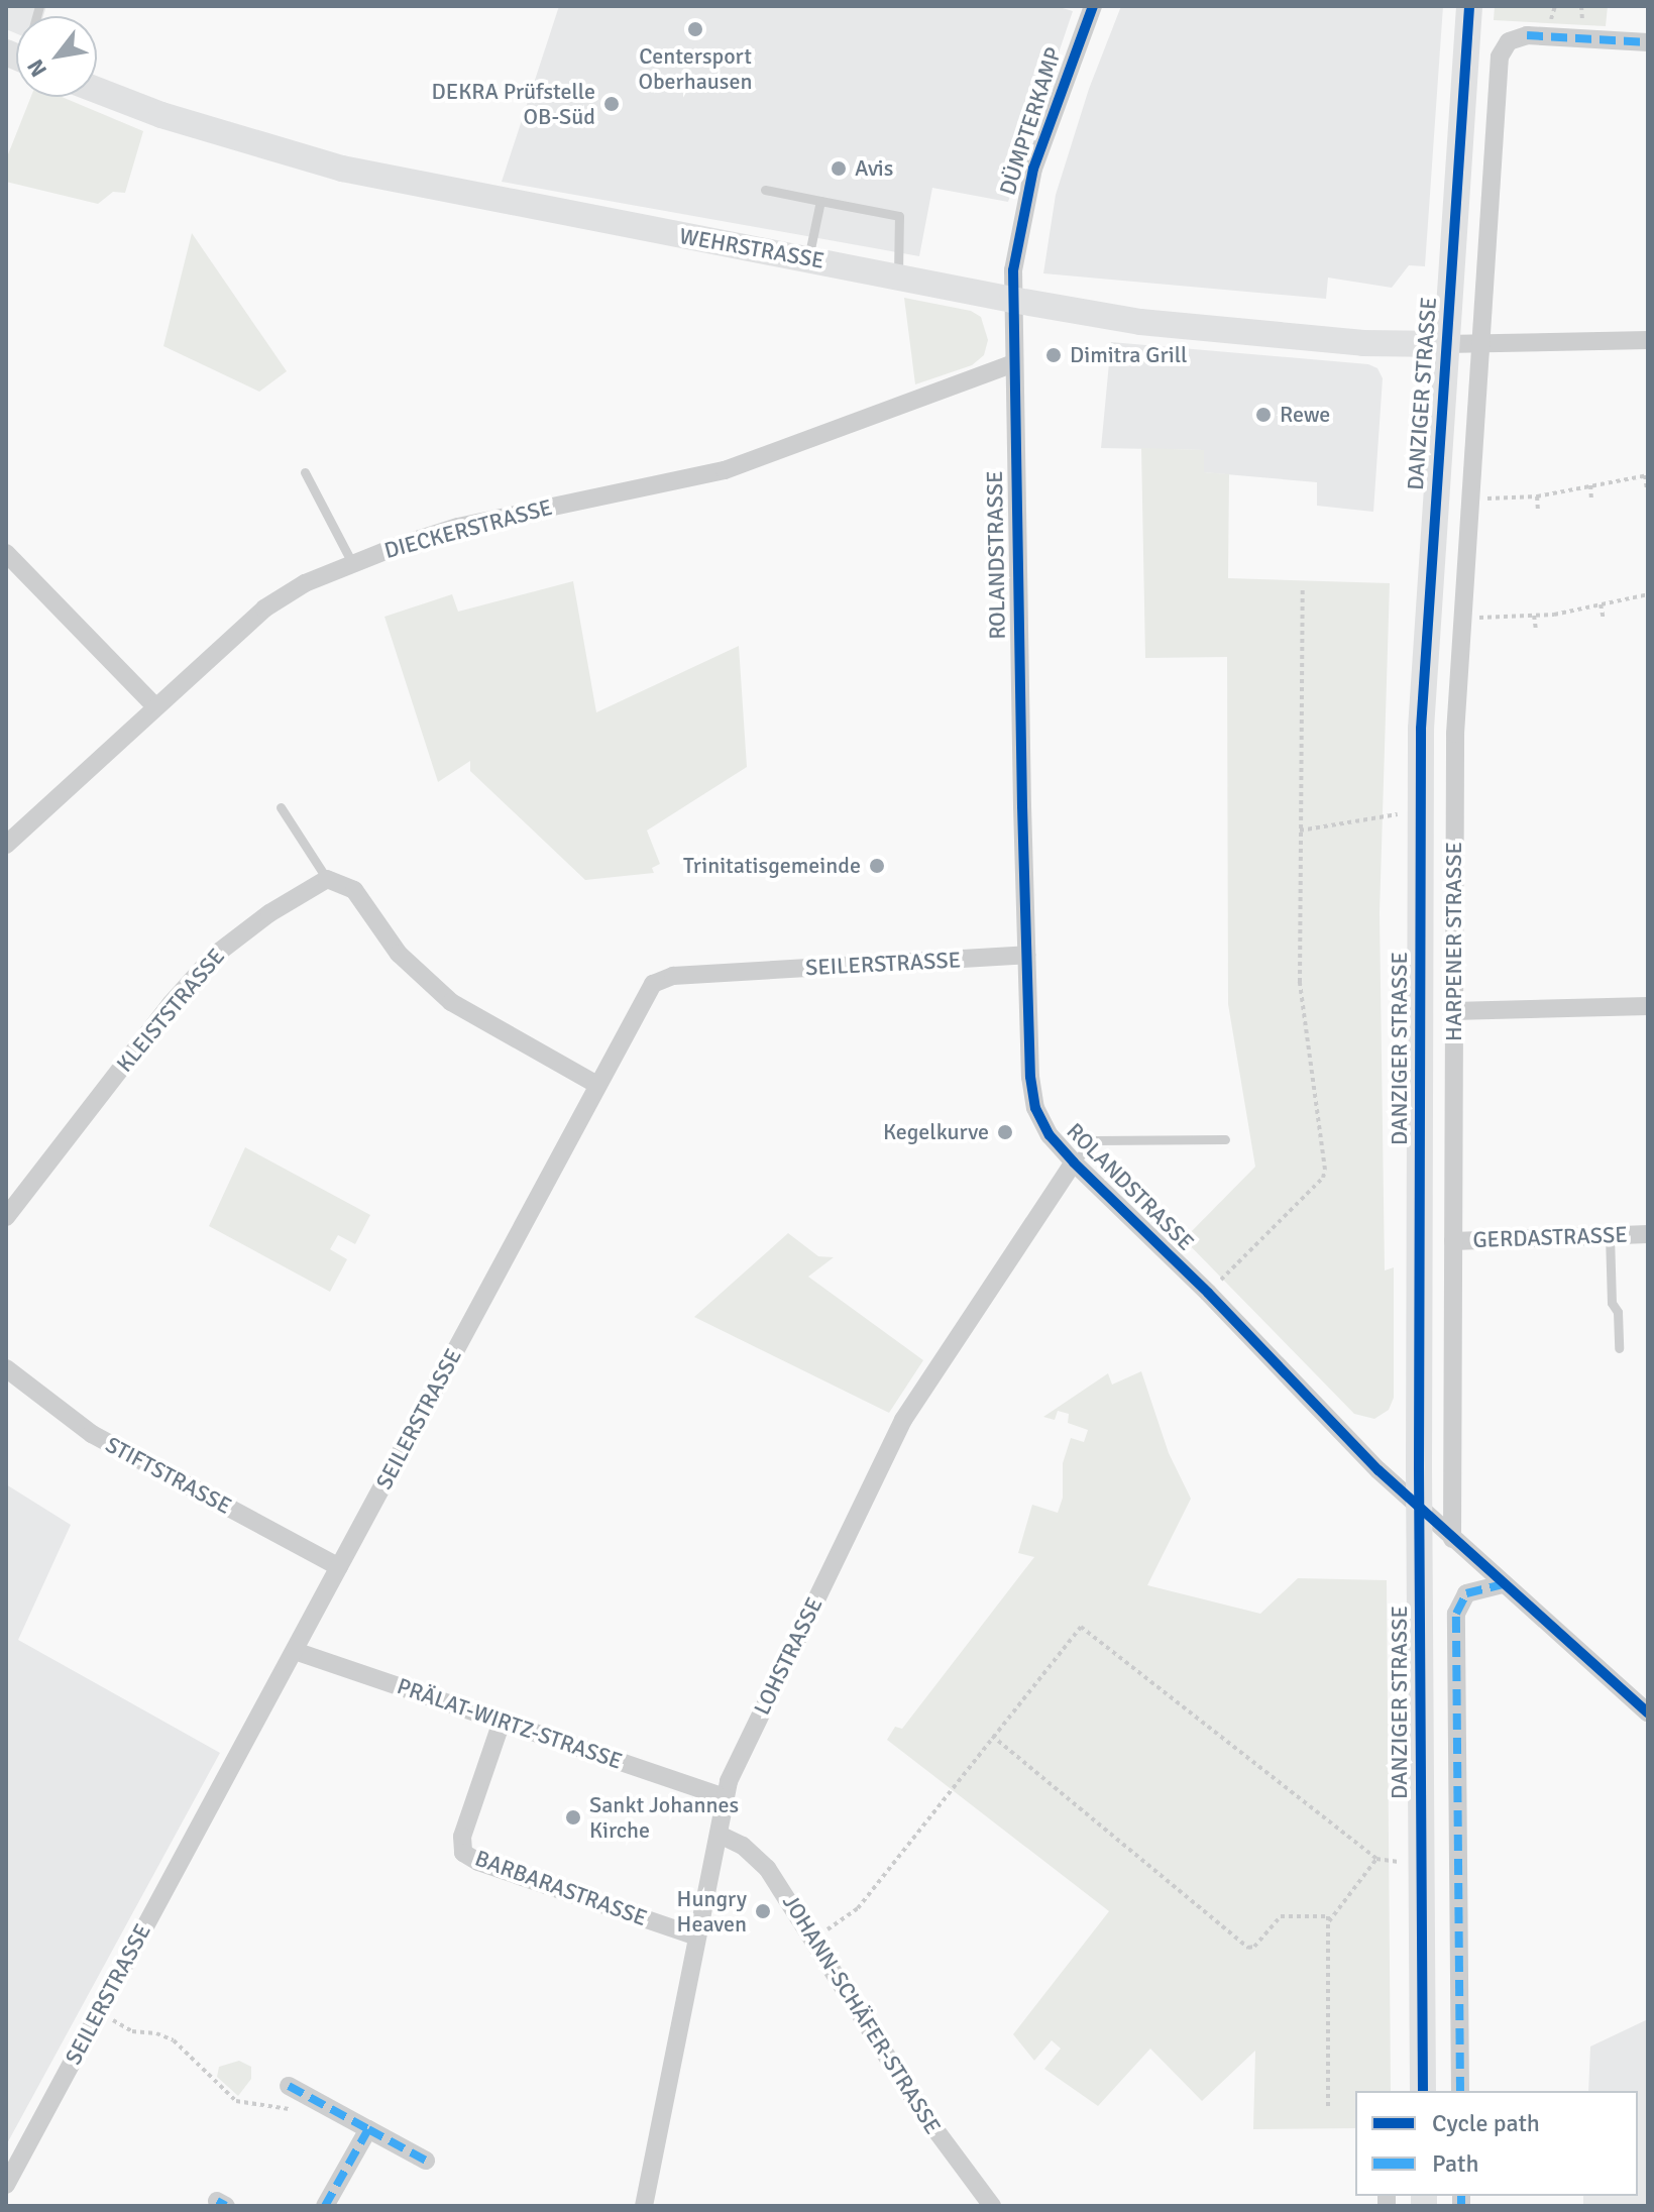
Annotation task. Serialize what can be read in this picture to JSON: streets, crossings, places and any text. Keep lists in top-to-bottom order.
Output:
{
  "streets": {
    "main road": ["WEHRSTRASSE", "DANZIGER STRASSE"],
    "street": [
      "DÜMPTERKAMP",
      "DIECKERSTRASSE",
      "ROLANDSTRASSE",
      "HARPENER STRASSE",
      "SEILERSTRASSE",
      "KLEISTSTRASSE",
      "GERDASTRASSE",
      "STIFTSTRASSE",
      "LOHSTRASSE",
      "PRÄLAT-WIRTZ-STRASSE",
      "BARBARASTRASSE",
      "JOHANN-SCHÄFER-STRASSE"
    ]
  },
  "crossings": [
    ["DÜMPTERKAMP", "WEHRSTRASSE"],
    ["DÜMPTERKAMP", "ROLANDSTRASSE"],
    ["WEHRSTRASSE", "DANZIGER STRASSE"],
    ["WEHRSTRASSE", "ROLANDSTRASSE"],
    ["DANZIGER STRASSE", "ROLANDSTRASSE"],
    ["DIECKERSTRASSE", "ROLANDSTRASSE"],
    ["ROLANDSTRASSE", "HARPENER STRASSE"],
    ["ROLANDSTRASSE", "SEILERSTRASSE"],
    ["ROLANDSTRASSE", "LOHSTRASSE"],
    ["HARPENER STRASSE", "GERDASTRASSE"],
    ["SEILERSTRASSE", "STIFTSTRASSE"],
    ["SEILERSTRASSE", "PRÄLAT-WIRTZ-STRASSE"],
    ["LOHSTRASSE", "PRÄLAT-WIRTZ-STRASSE"],
    ["LOHSTRASSE", "BARBARASTRASSE"],
    ["LOHSTRASSE", "JOHANN-SCHÄFER-STRASSE"],
    ["PRÄLAT-WIRTZ-STRASSE", "BARBARASTRASSE"]
  ],
  "places": [
    "Centersport Oberhausen",
    "DEKRA Prüfstelle OB-Süd",
    "Avis",
    "Dimitra Grill",
    "Rewe",
    "Trinitatisgemeinde",
    "Kegelkurve",
    "Sankt Johannes Kirche",
    "Hungry Heaven"
  ],
  "legend": ["Cycle path", "Path"],
  "north": "bottom left"
}
